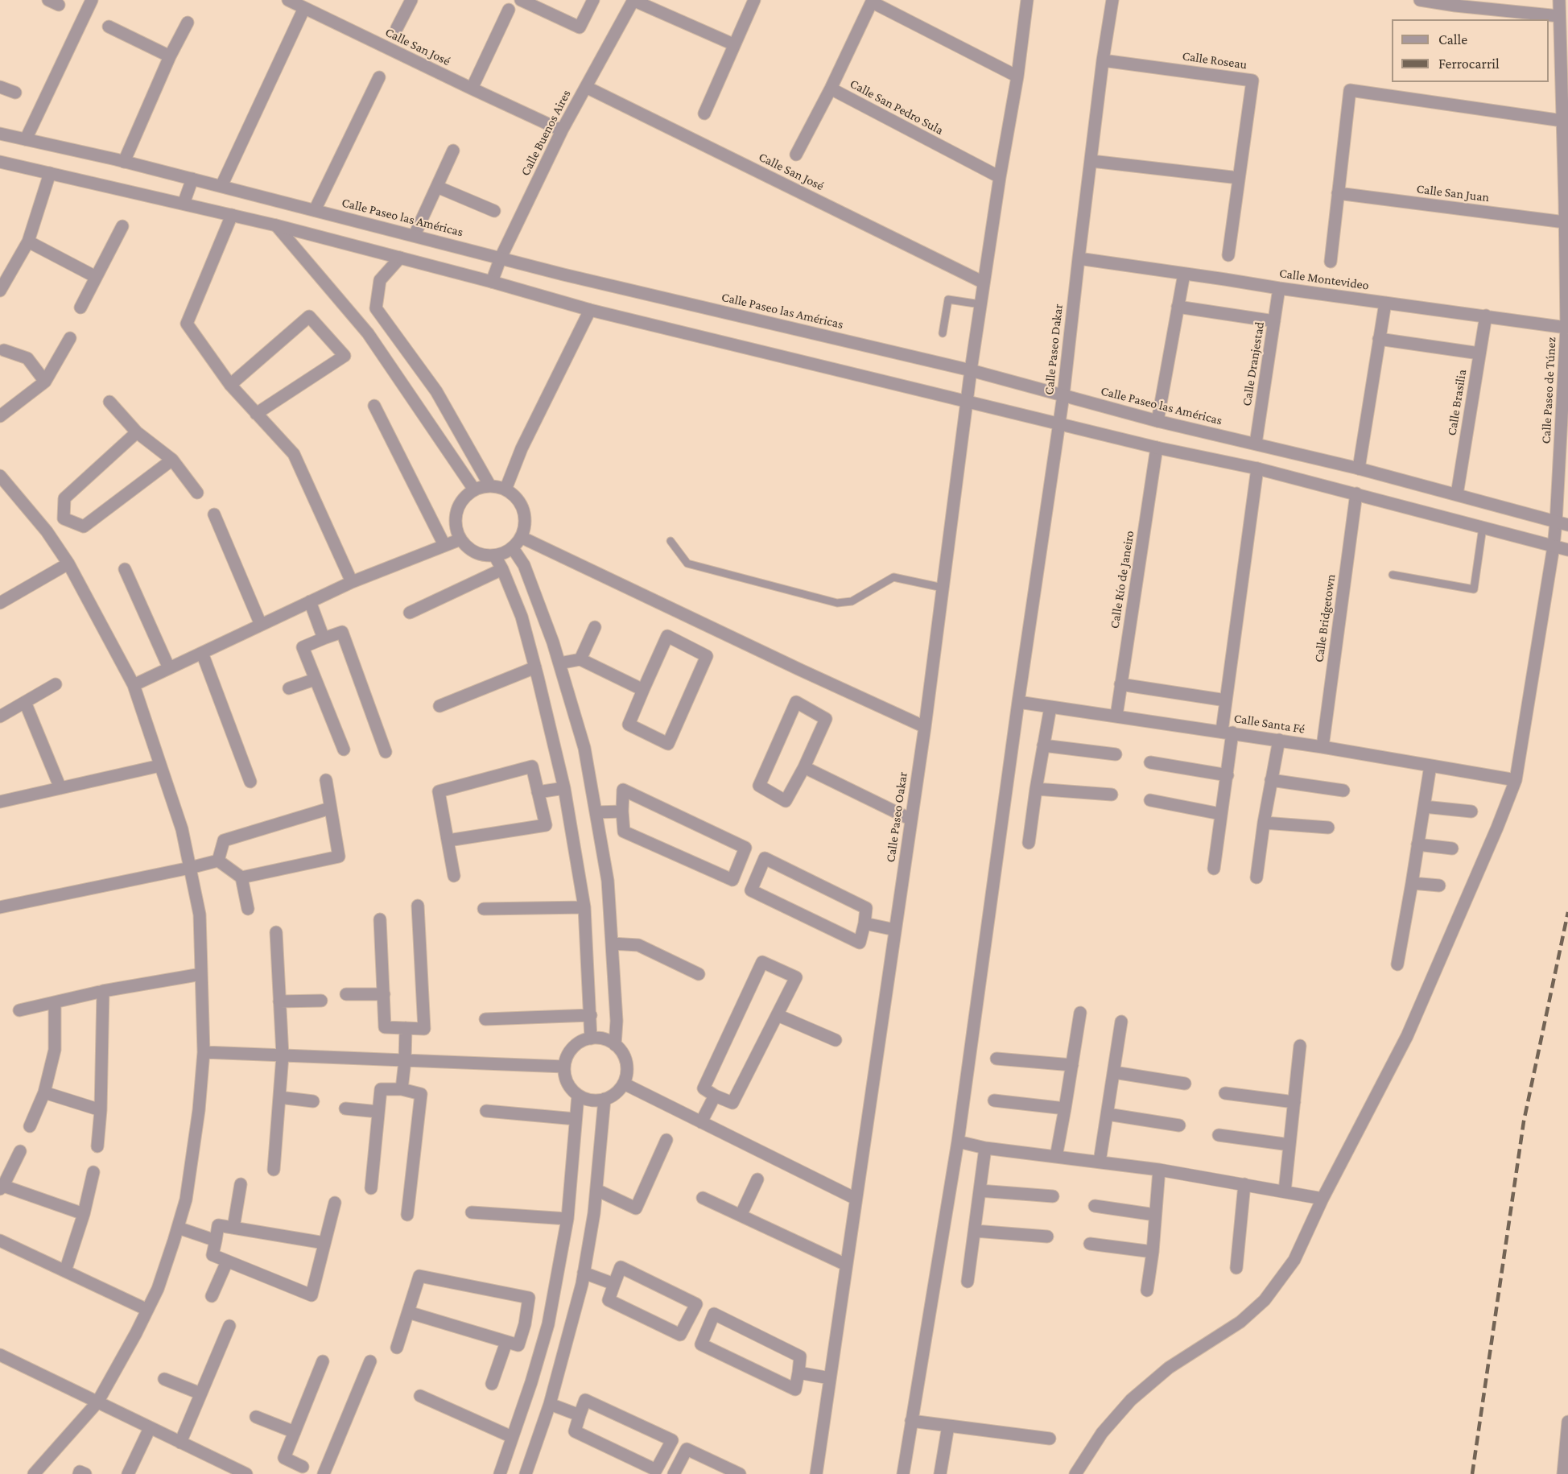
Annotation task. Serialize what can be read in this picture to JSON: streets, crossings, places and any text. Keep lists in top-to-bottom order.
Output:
{
  "streets": {
    "street": [
      "Calle San José",
      "Calle Roseau",
      "Calle San Pedro Sula",
      "Calle Buenos Aires",
      "Calle San Juan",
      "Calle Paseo las Américas",
      "Calle Montevideo",
      "Calle Paseo Dakar",
      "Calle Dranjestad",
      "Calle Paseo de Túnez",
      "Calle Brasilia",
      "Calle Río de Janeiro",
      "Calle Bridgetown",
      "Calle Santa Fé",
      "Calle Paseo Oakar"
    ]
  },
  "crossings": [
    ["Calle San José", "Calle Buenos Aires"],
    ["Calle Roseau", "Calle Paseo Dakar"],
    ["Calle Buenos Aires", "Calle Paseo las Américas"],
    ["Calle San Juan", "Calle Paseo de Túnez"],
    ["Calle Paseo las Américas", "Calle Paseo Dakar"],
    ["Calle Paseo las Américas", "Calle Dranjestad"],
    ["Calle Paseo las Américas", "Calle Paseo de Túnez"],
    ["Calle Paseo las Américas", "Calle Brasilia"],
    ["Calle Montevideo", "Calle Paseo Dakar"],
    ["Calle Montevideo", "Calle Dranjestad"],
    ["Calle Montevideo", "Calle Paseo de Túnez"],
    ["Calle Montevideo", "Calle Brasilia"],
    ["Calle Paseo Dakar", "Calle Santa Fé"],
    ["Calle Paseo de Túnez", "Calle Santa Fé"],
    ["Calle Río de Janeiro", "Calle Santa Fé"],
    ["Calle Bridgetown", "Calle Santa Fé"]
  ],
  "legend": ["Calle", "Ferrocarril"]
}
